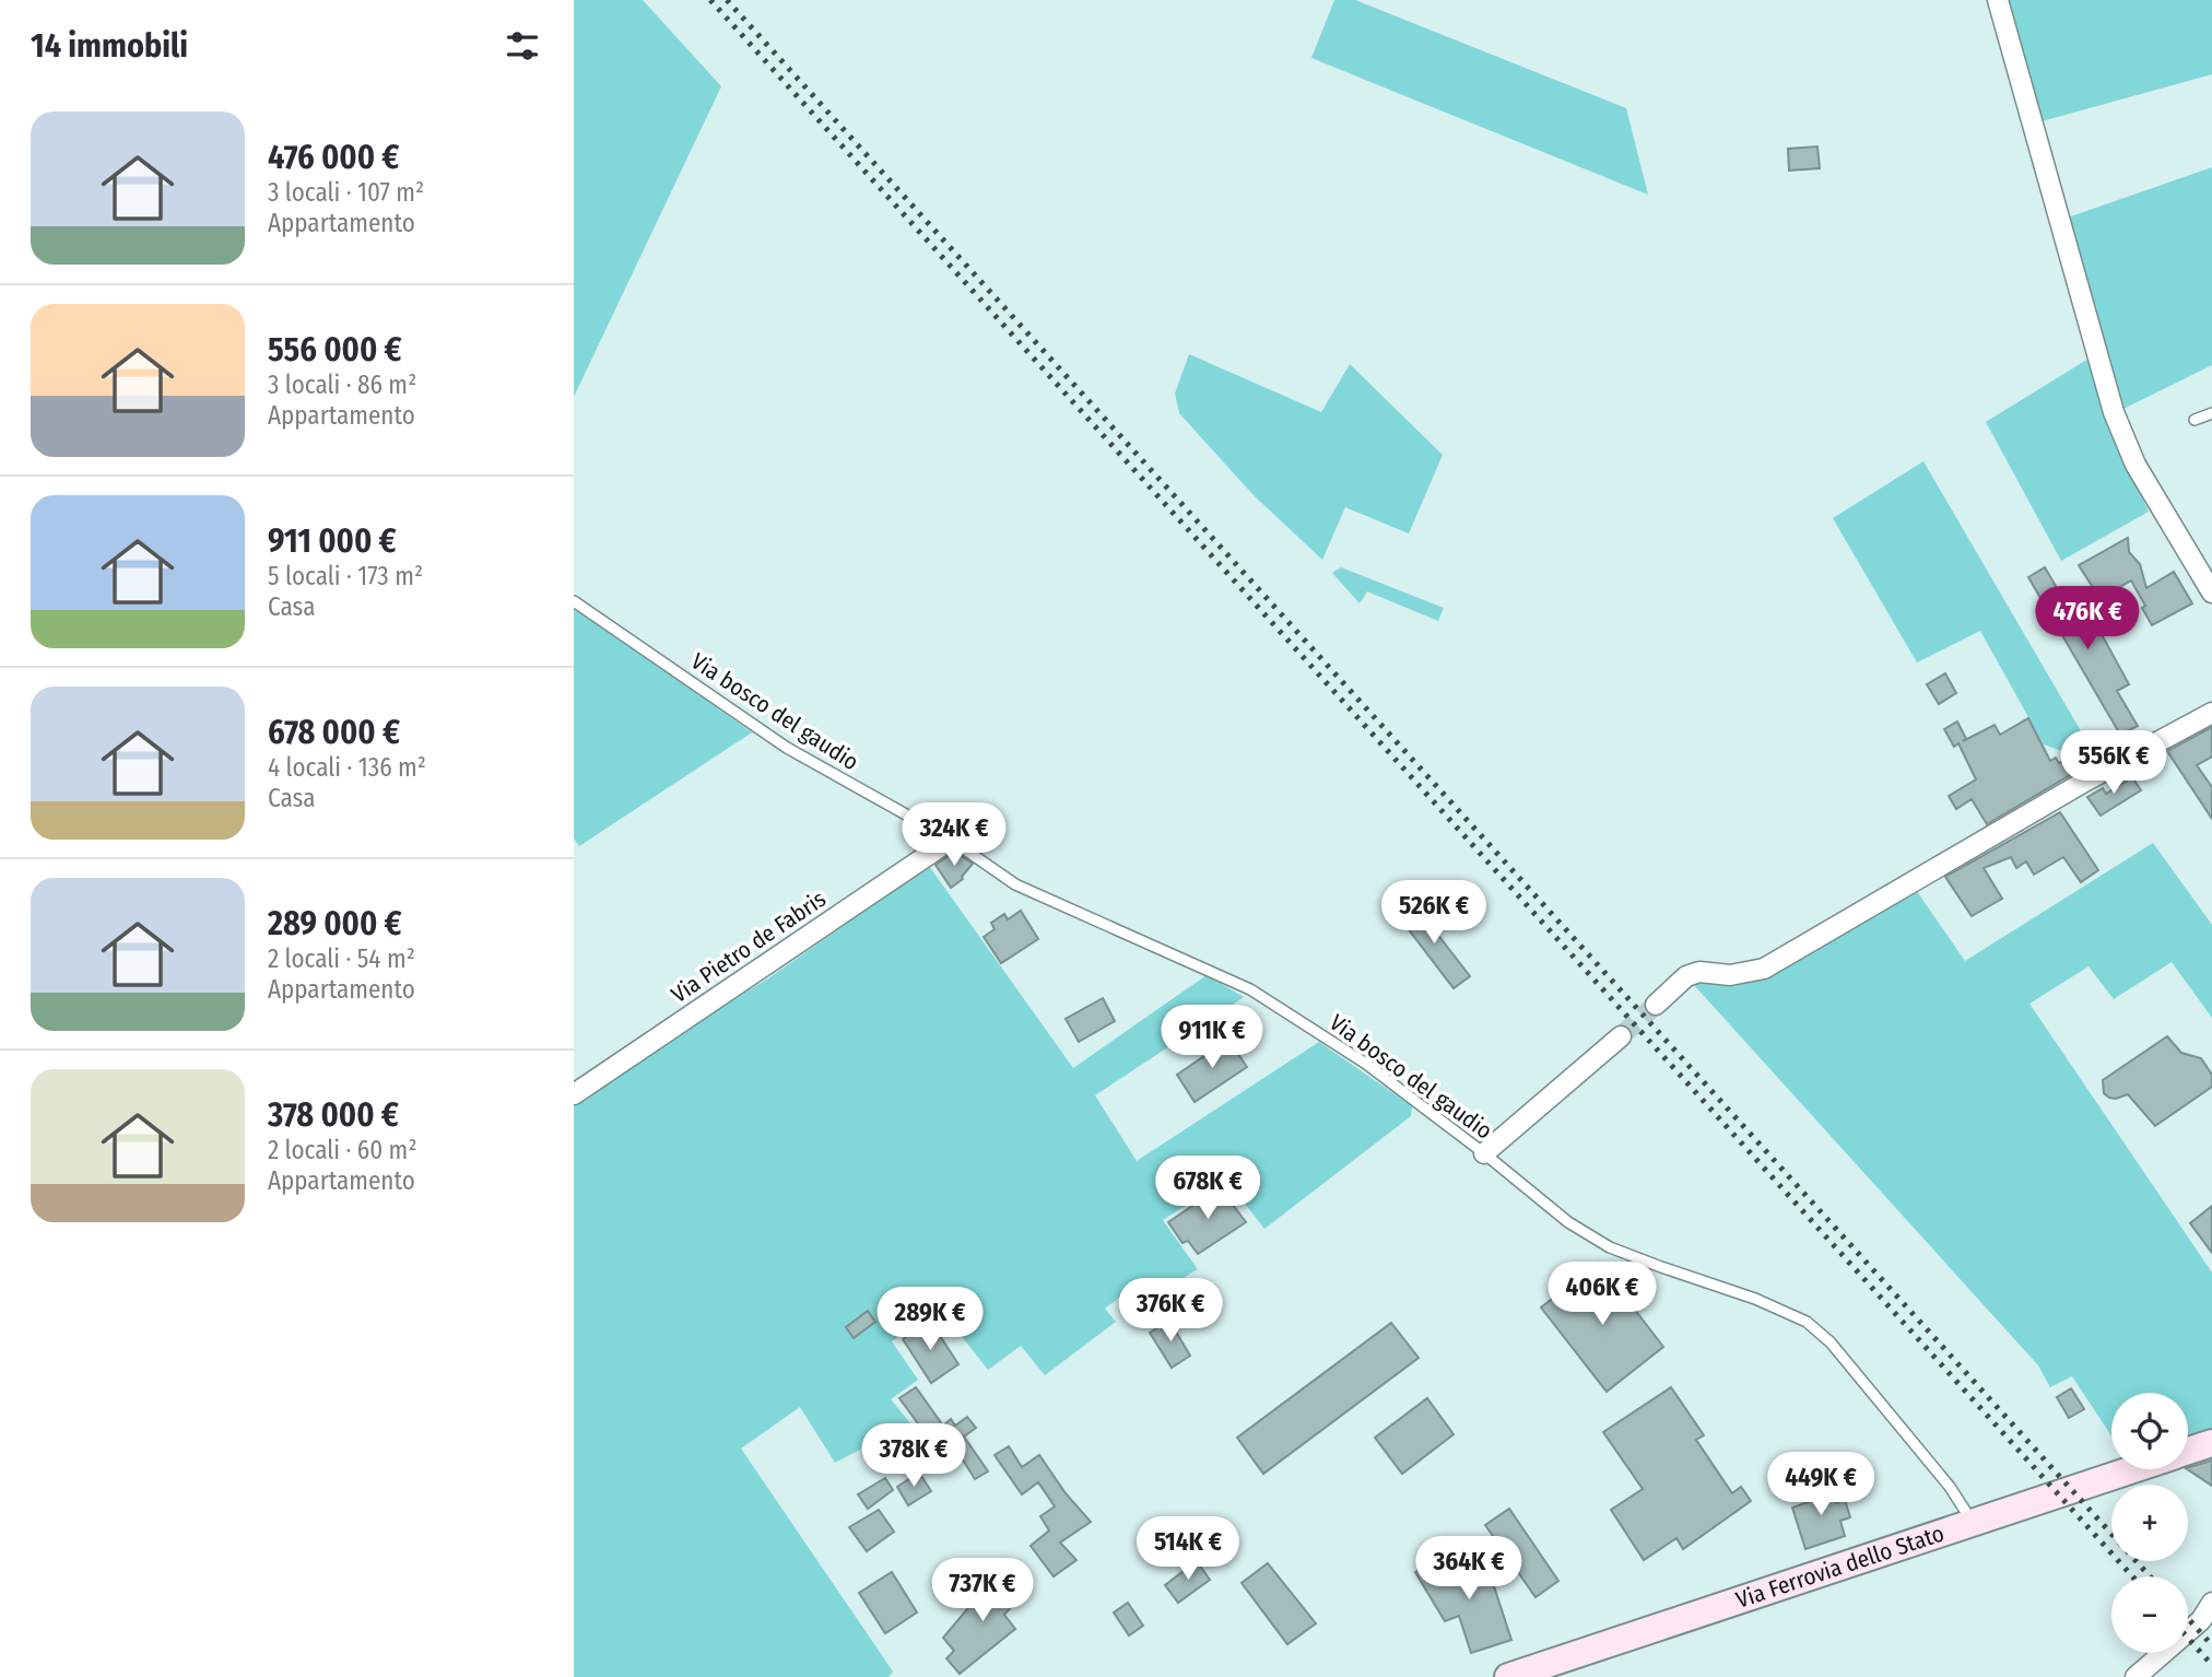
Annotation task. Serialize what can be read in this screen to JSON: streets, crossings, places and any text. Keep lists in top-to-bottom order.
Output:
{
  "streets": {
    "main road": ["Via Ferrovia dello Stato"],
    "street": ["Via Pietro de Fabris"],
    "lane": ["Via bosco del gaudio"]
  },
  "crossings": [
    ["Via bosco del gaudio", "Via Pietro de Fabris"],
    ["Via bosco del gaudio", "Via Ferrovia dello Stato"]
  ],
  "page": {
    "heading": "14 immobili",
    "list": [
      {
        "name": "476 000 €",
        "note": "3 locali · 107 m² · Appartamento"
      },
      {
        "name": "556 000 €",
        "note": "3 locali · 86 m² · Appartamento"
      },
      {
        "name": "911 000 €",
        "note": "5 locali · 173 m² · Casa"
      },
      {
        "name": "678 000 €",
        "note": "4 locali · 136 m² · Casa"
      },
      {
        "name": "289 000 €",
        "note": "2 locali · 54 m² · Appartamento"
      },
      {
        "name": "378 000 €",
        "note": "2 locali · 60 m² · Appartamento"
      }
    ],
    "price": [
      "476K €",
      "556K €",
      "324K €",
      "526K €",
      "911K €",
      "678K €",
      "406K €",
      "376K €",
      "289K €",
      "378K €",
      "449K €",
      "514K €",
      "364K €",
      "737K €"
    ],
    "map_buttons": ["+", "−"]
  }
}
